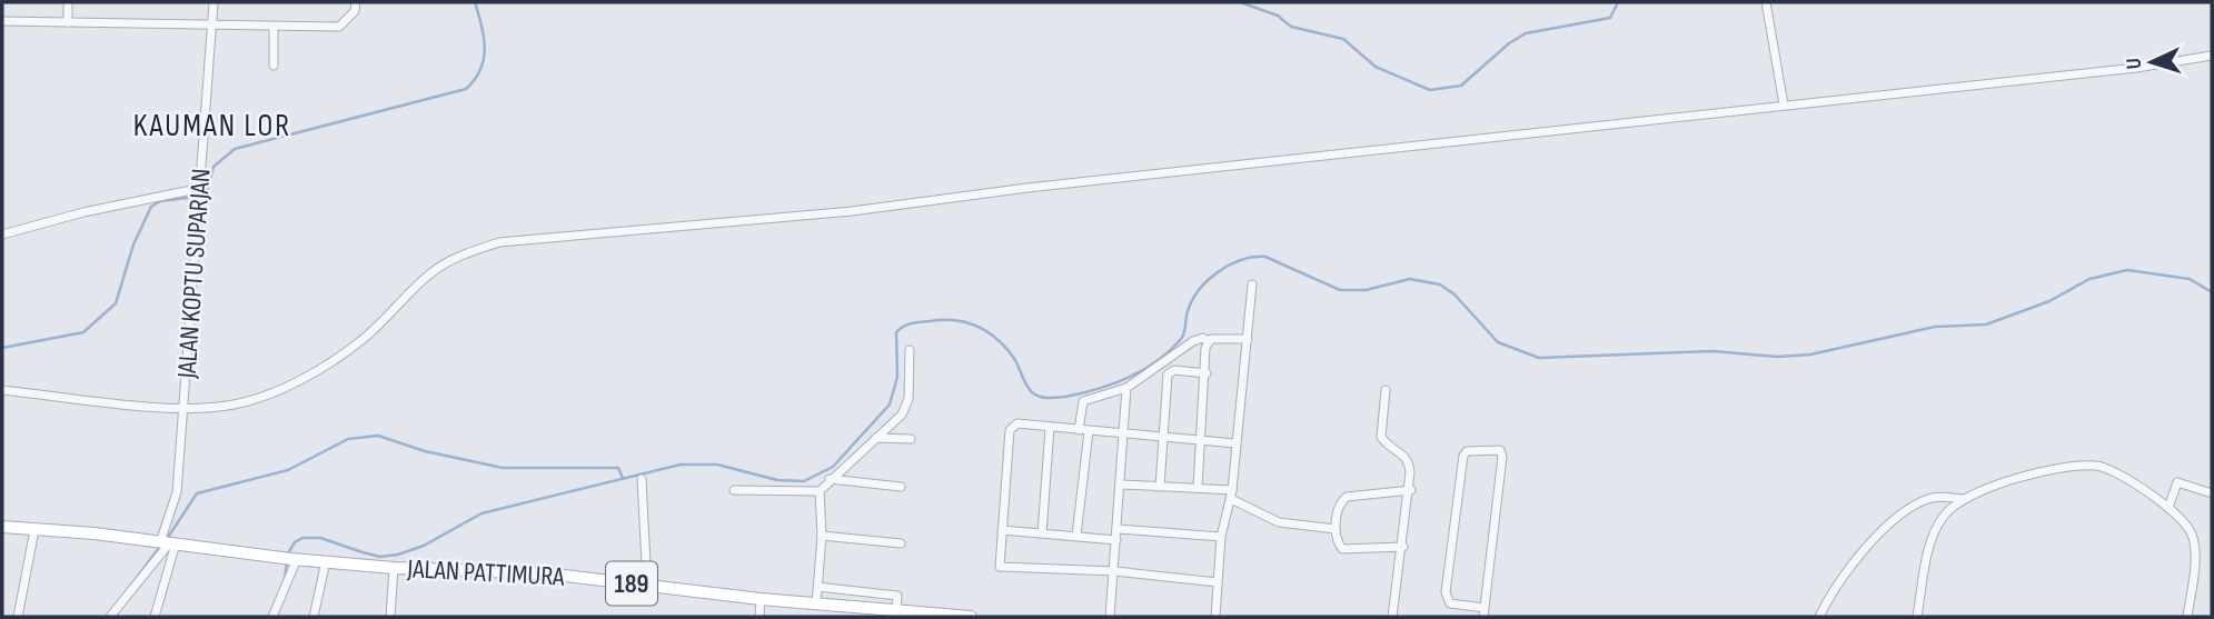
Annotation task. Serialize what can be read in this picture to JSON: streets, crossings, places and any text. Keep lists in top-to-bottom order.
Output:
{
  "streets": {
    "main road": ["JALAN PATTIMURA", "189"],
    "street": ["JALAN KOPTU SUPARJAN"]
  },
  "crossings": [
    ["JALAN KOPTU SUPARJAN", "JALAN PATTIMURA"]
  ],
  "districts": ["KAUMAN LOR"],
  "north": "left"
}
